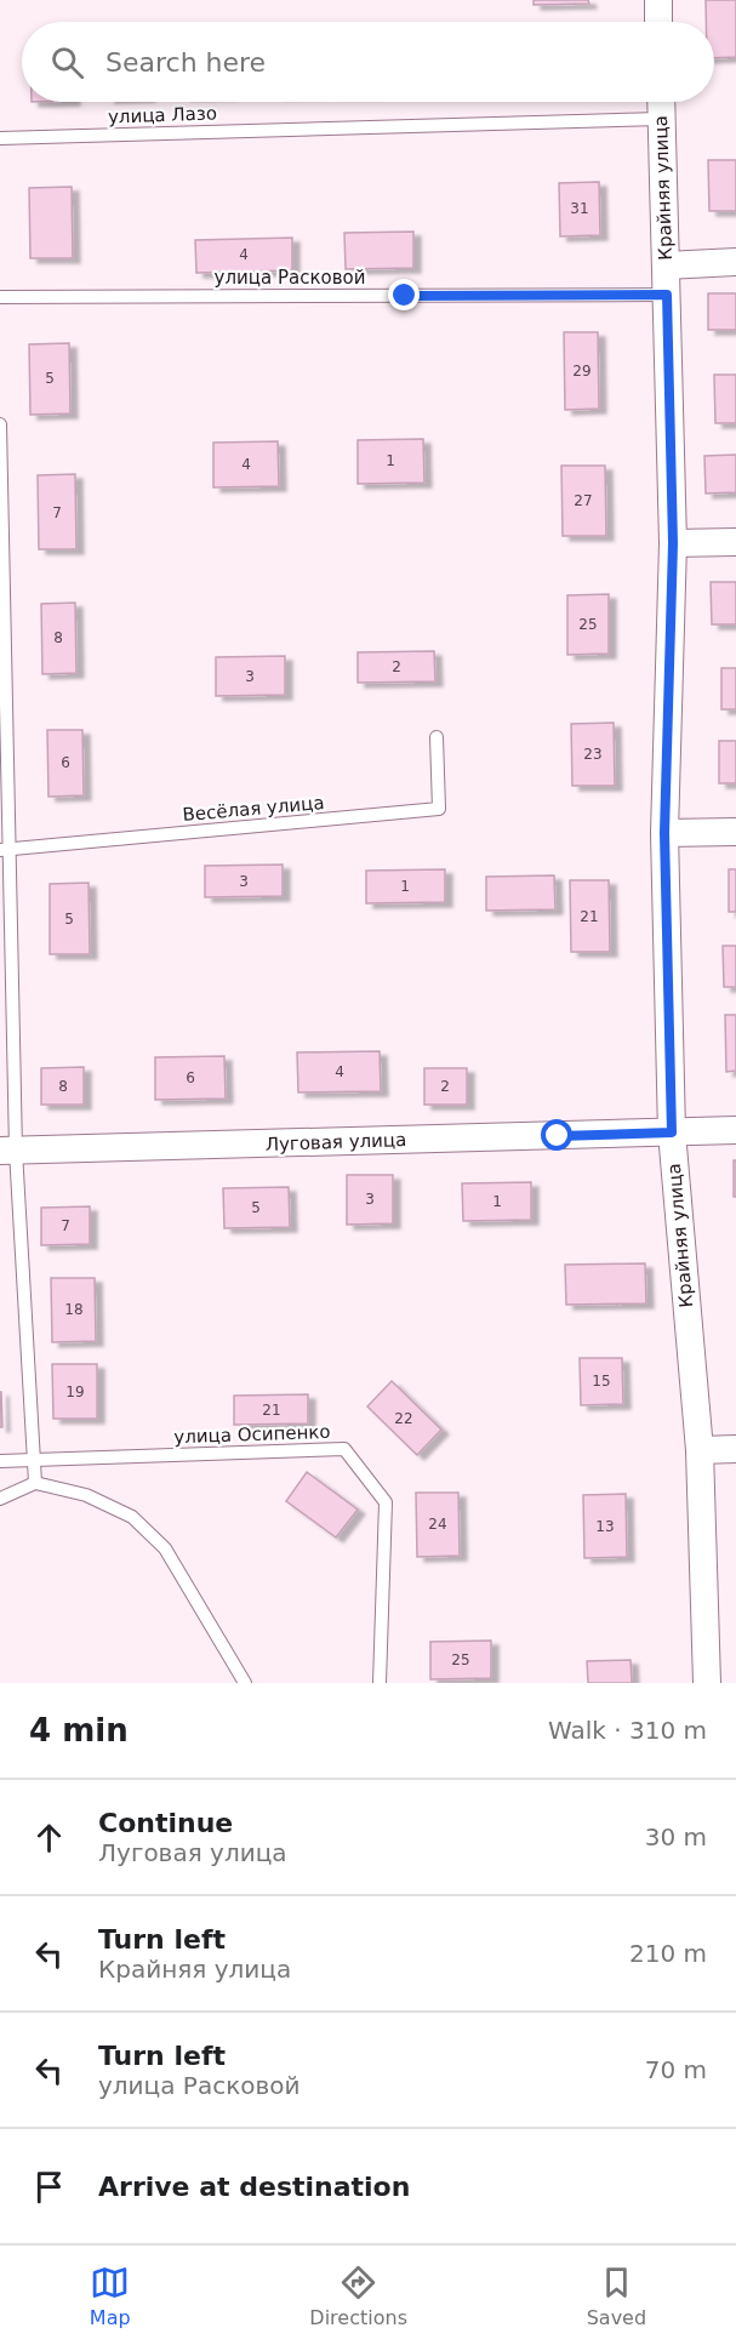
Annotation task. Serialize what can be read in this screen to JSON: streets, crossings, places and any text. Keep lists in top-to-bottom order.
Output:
{
  "streets": {
    "street": ["Крайняя улица", "Луговая улица"],
    "lane": [
      "улица Лазо",
      "улица Расковой",
      "Весёлая улица",
      "улица Осипенко"
    ]
  },
  "crossings": [
    ["улица Лазо", "Крайняя улица"],
    ["Крайняя улица", "улица Расковой"],
    ["Крайняя улица", "Луговая улица"]
  ],
  "house_numbers": [
    "31",
    "4",
    "29",
    "5",
    "1",
    "4",
    "27",
    "7",
    "25",
    "8",
    "2",
    "3",
    "23",
    "6",
    "3",
    "1",
    "21",
    "5",
    "4",
    "6",
    "8",
    "2",
    "3",
    "1",
    "5",
    "7",
    "18",
    "15",
    "19",
    "21",
    "22",
    "24",
    "13",
    "25"
  ],
  "page": {
    "search": "Search here",
    "heading": ["4 min", "Walk · 310 m"],
    "list": [
      ["Continue", "Луговая улица", "30 m"],
      ["Turn left", "Крайняя улица", "210 m"],
      ["Turn left", "улица Расковой", "70 m"],
      "Arrive at destination"
    ],
    "nav": ["Map", "Directions", "Saved"]
  }
}
